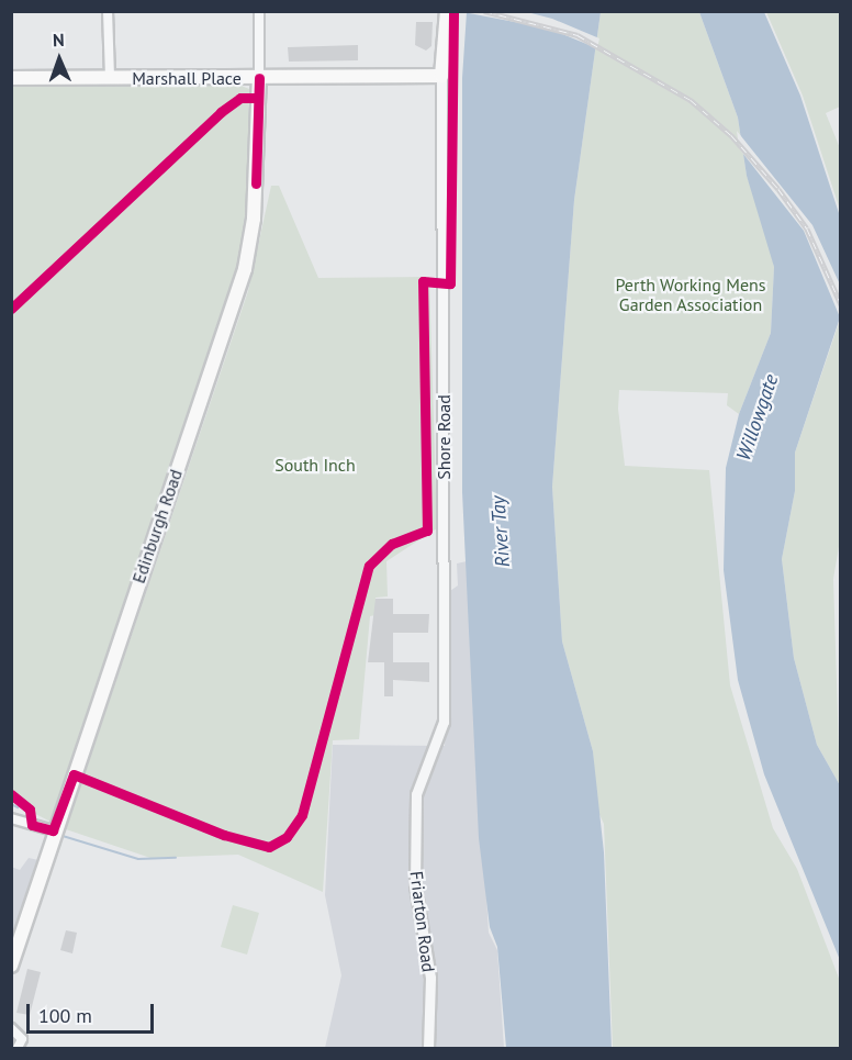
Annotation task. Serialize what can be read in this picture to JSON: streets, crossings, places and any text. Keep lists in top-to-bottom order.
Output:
{
  "streets": {
    "main road": ["Marshall Place", "Edinburgh Road"],
    "street": ["Shore Road", "Friarton Road"]
  },
  "crossings": [
    ["Marshall Place", "Shore Road"],
    ["Marshall Place", "Edinburgh Road"],
    ["Shore Road", "Friarton Road"]
  ],
  "water": ["Willowgate", "River Tay"],
  "parks": ["Perth Working Mens Garden Association", "South Inch"],
  "scale_bar": "100 m",
  "north": "top"
}
